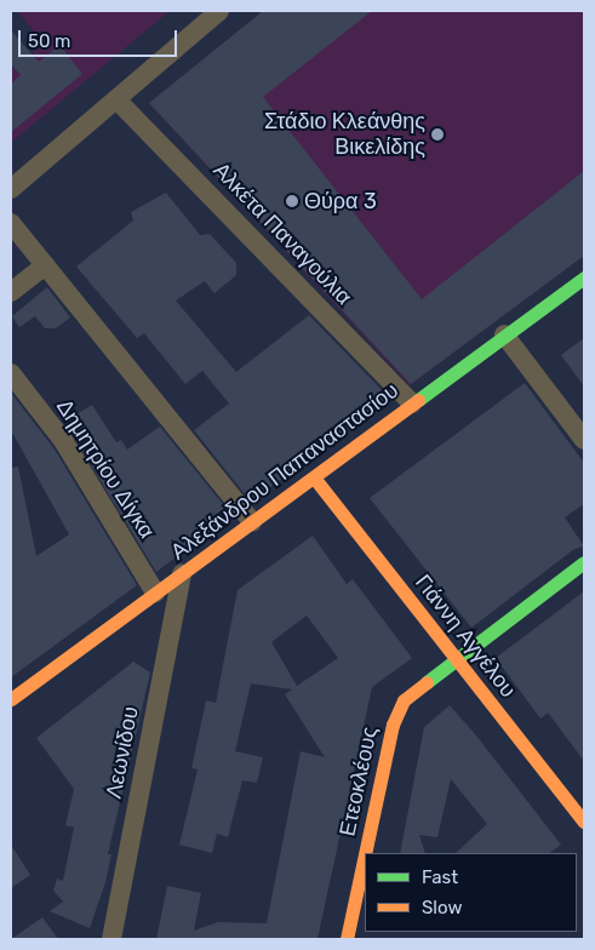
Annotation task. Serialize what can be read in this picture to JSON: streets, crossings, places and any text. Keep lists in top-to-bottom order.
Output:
{
  "streets": {
    "street": [
      "Αλκέτα Παναγούλια",
      "Δημητρίου Δίγκα",
      "Αλεξάνδρου Παπαναστασίου",
      "Γιάννη Αγγέλου",
      "Λεωνίδου",
      "Ετεοκλέους"
    ]
  },
  "crossings": [
    ["Αλκέτα Παναγούλια", "Αλεξάνδρου Παπαναστασίου"],
    ["Δημητρίου Δίγκα", "Αλεξάνδρου Παπαναστασίου"],
    ["Αλεξάνδρου Παπαναστασίου", "Γιάννη Αγγέλου"],
    ["Αλεξάνδρου Παπαναστασίου", "Λεωνίδου"],
    ["Γιάννη Αγγέλου", "Ετεοκλέους"]
  ],
  "places": ["Στάδιο Κλεάνθης Βικελίδης", "Θύρα 3"],
  "legend": ["Fast", "Slow"],
  "scale_bar": "50 m"
}
